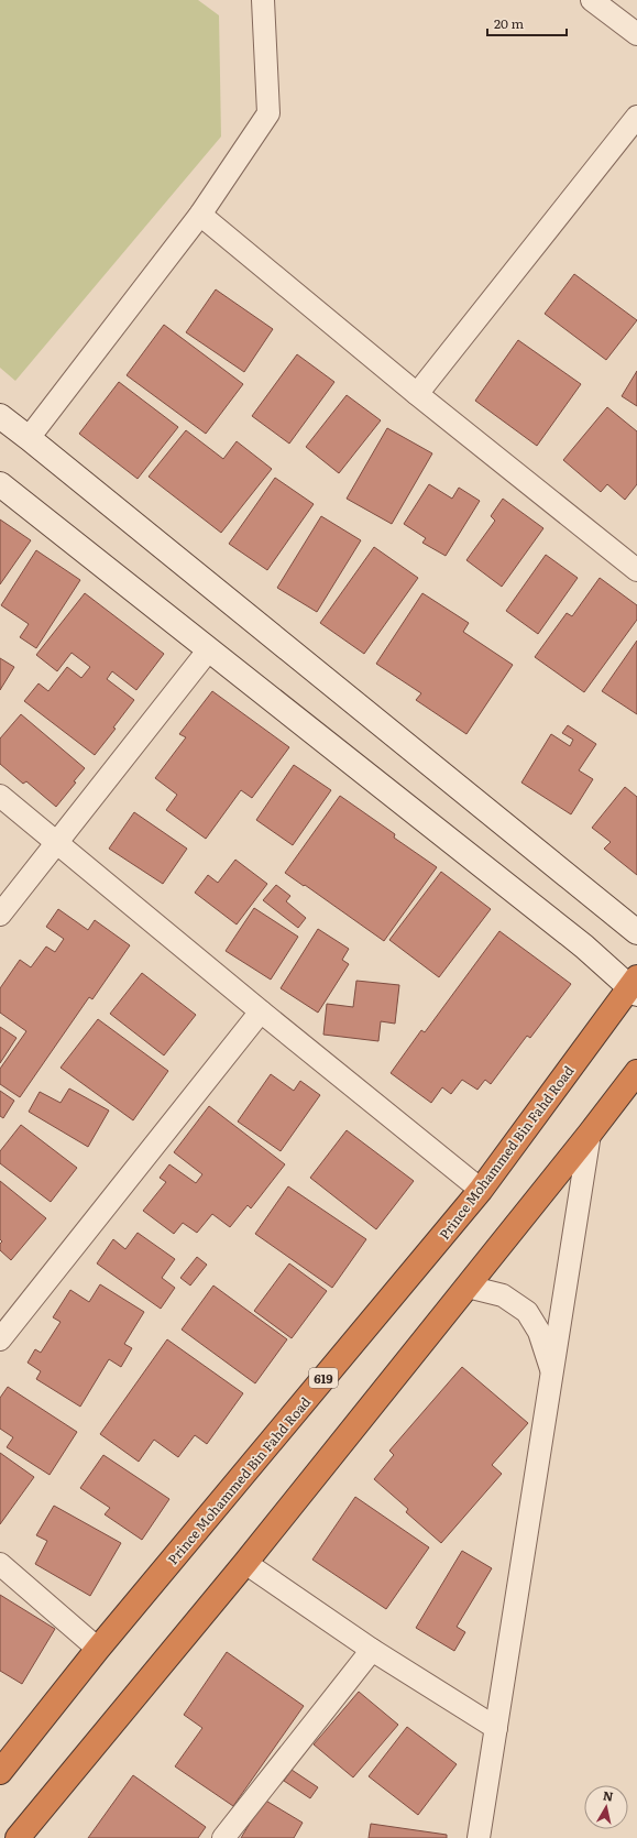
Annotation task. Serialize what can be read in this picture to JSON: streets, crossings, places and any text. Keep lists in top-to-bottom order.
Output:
{
  "streets": {
    "highway": ["Prince Mohammed Bin Fahd Road", "619"]
  },
  "scale_bar": "20 m",
  "north": "top"
}
